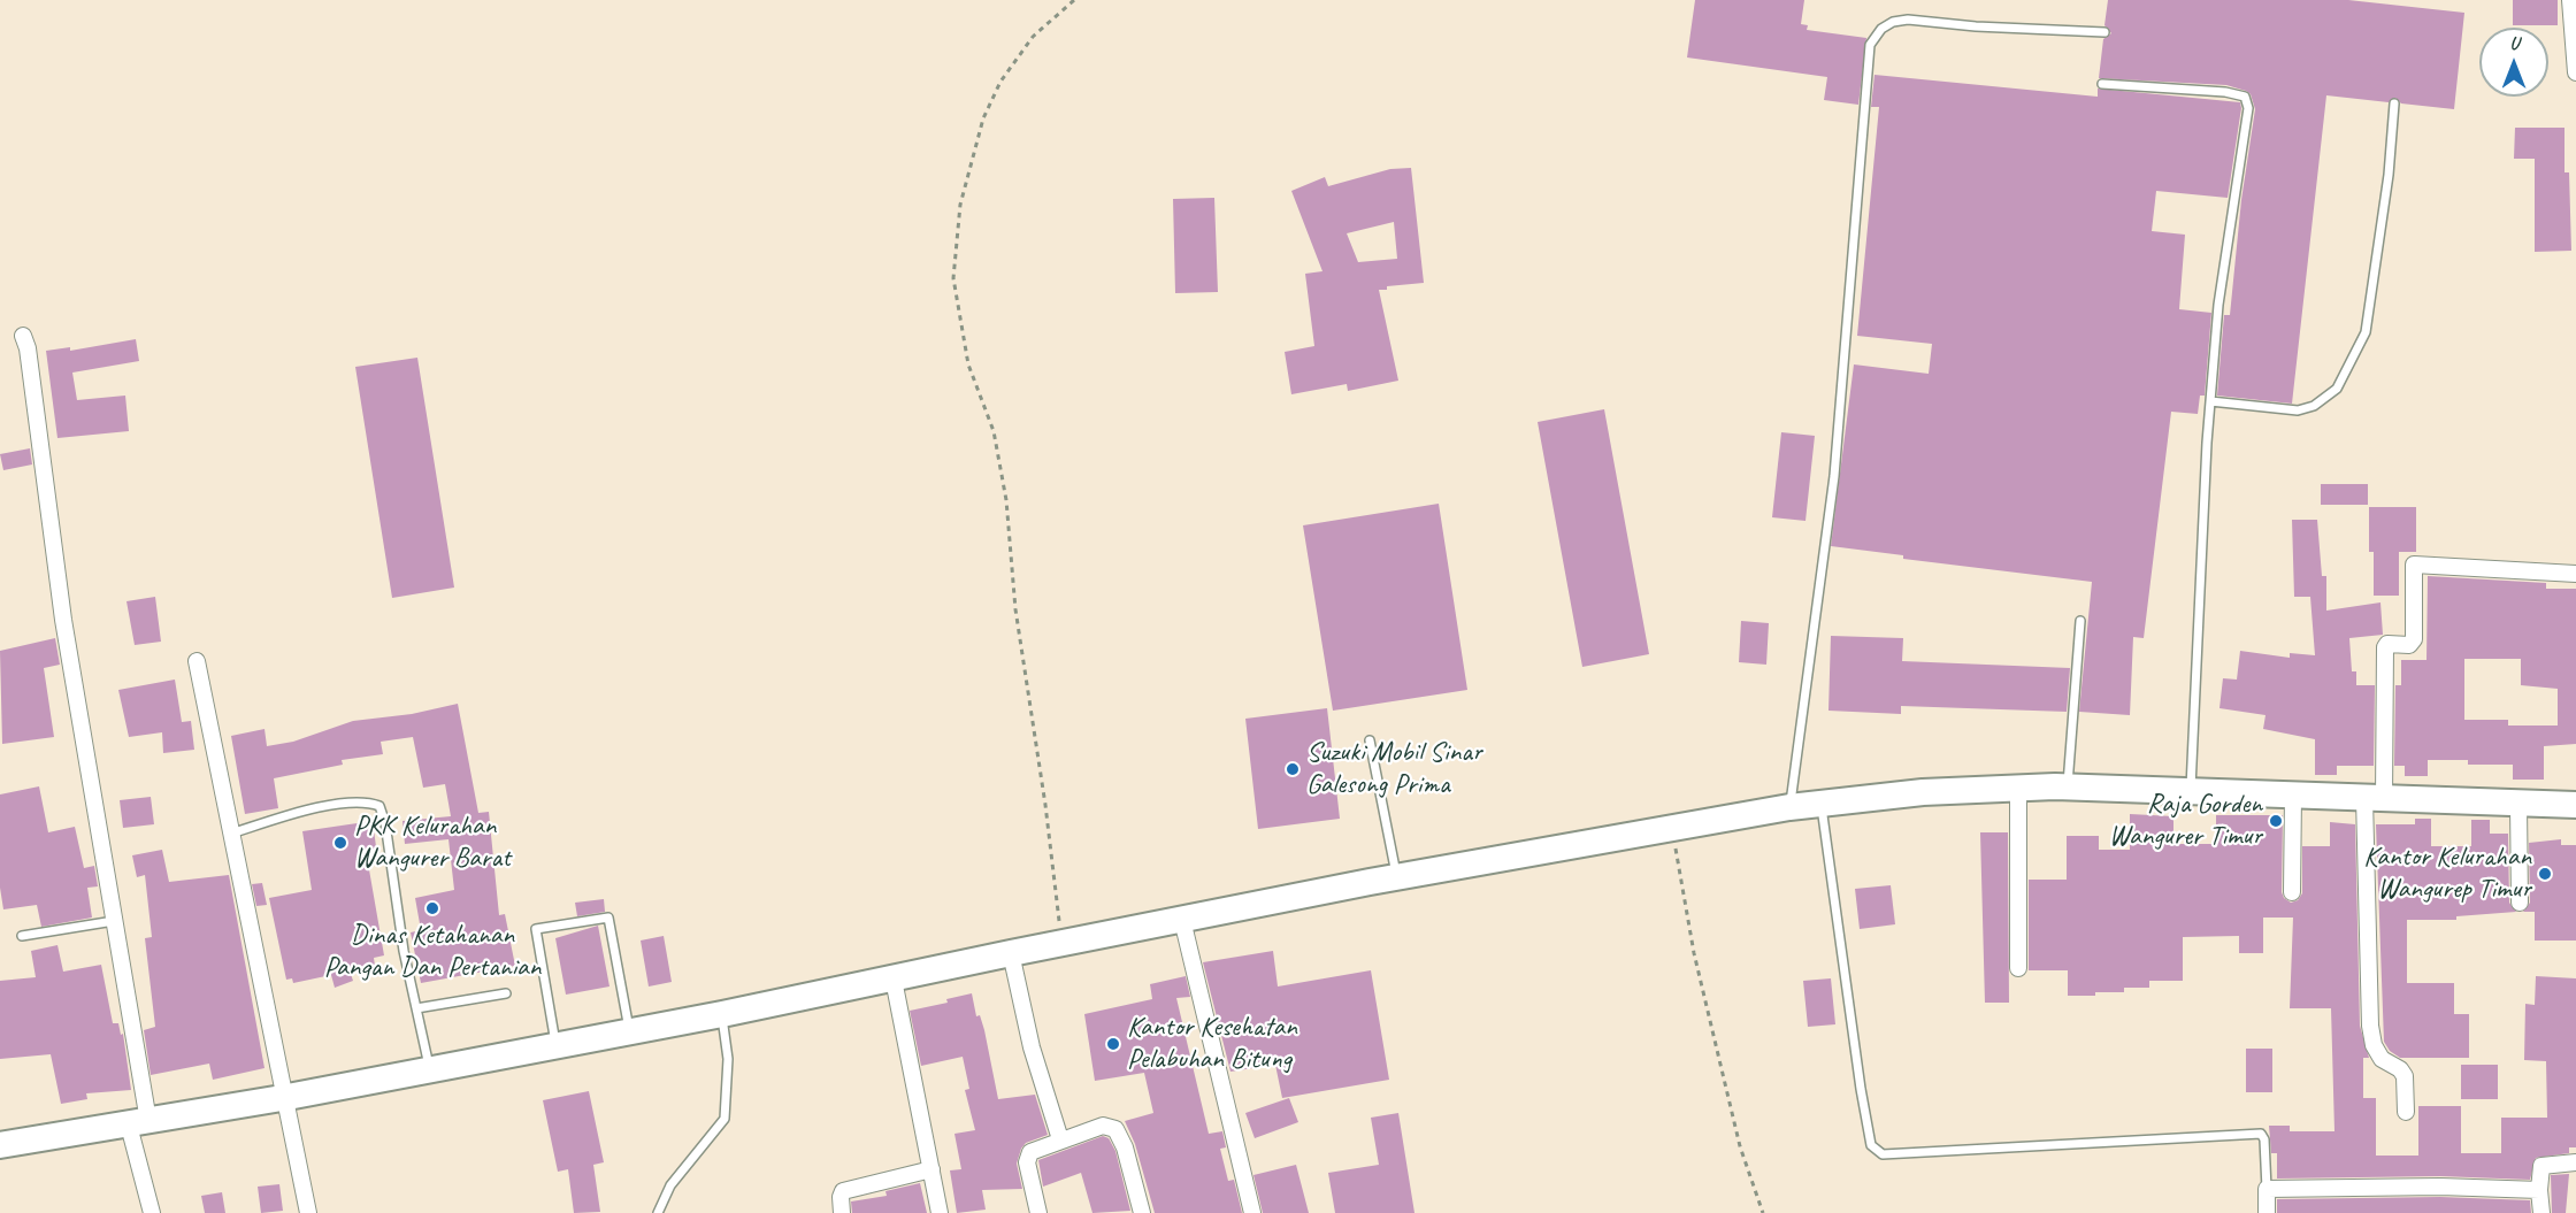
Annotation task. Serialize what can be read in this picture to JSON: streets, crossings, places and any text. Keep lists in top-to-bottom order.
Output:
{
  "places": [
    "Suzuki Mobil Sinar Galesong Prima",
    "Raja Gorden Wangurer Timur",
    "PKK Kelurahan Wangurer Barat",
    "Kantor Kelurahan Wangurep Timur",
    "Dinas Ketahanan Pangan Dan Pertanian",
    "Kantor Kesehatan Pelabuhan Bitung"
  ],
  "north": "top"
}
